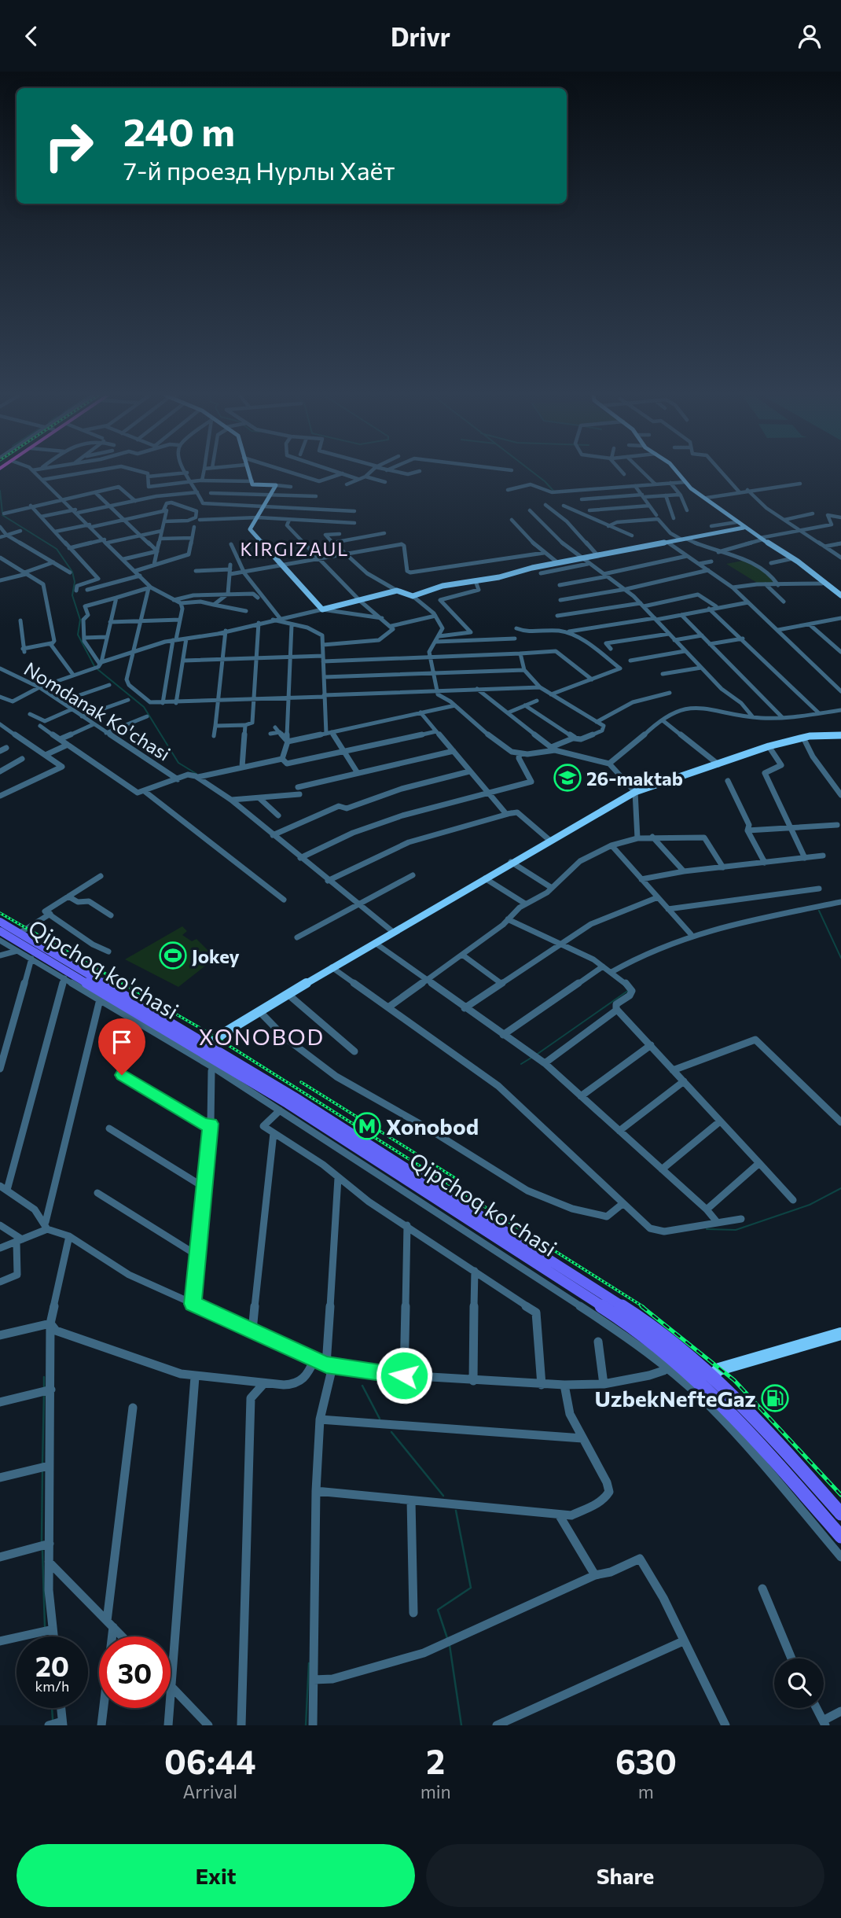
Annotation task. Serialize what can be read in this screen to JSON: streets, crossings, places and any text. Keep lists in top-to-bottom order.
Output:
{
  "streets": {
    "main road": ["Qipchoq ko'chasi"],
    "street": ["Nomdanak Ko'chasi"]
  },
  "districts": ["KIRGIZAUL", "XONOBOD"],
  "places": {
    "school or university": ["26-maktab"],
    "sports": ["Jokey"],
    "metro station": ["Xonobod"],
    "fuel station": ["UzbekNefteGaz"]
  },
  "page": {
    "header": "Drivr",
    "turn": ["240 m", "7-й проезд Нурлы Хаёт"],
    "speed": "20 km/h",
    "limit": "30",
    "eta": [
      "06:44",
      "Arrival",
      "2",
      "min",
      "630",
      "m"
    ],
    "buttons": ["Exit", "Share"]
  }
}
